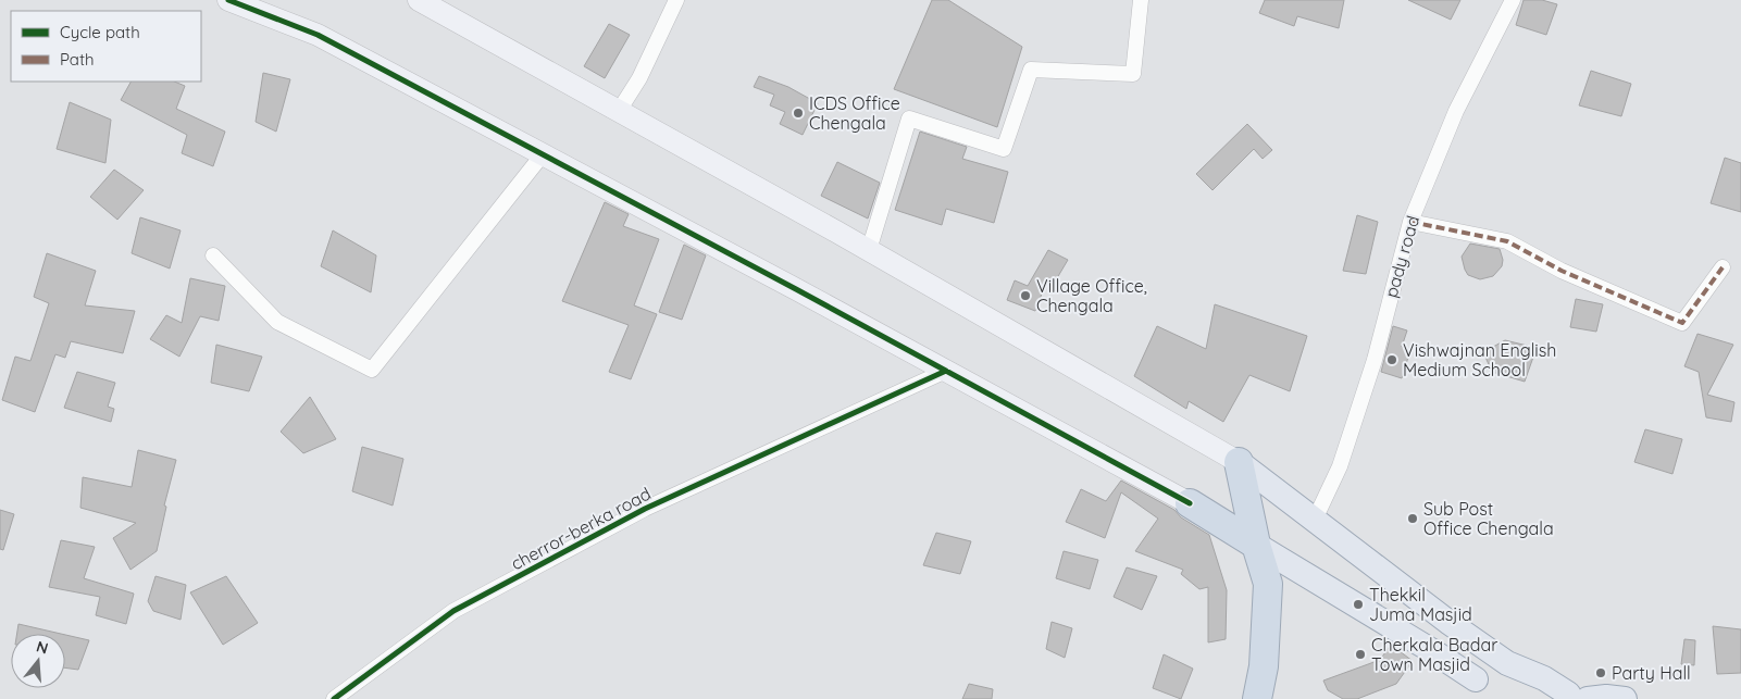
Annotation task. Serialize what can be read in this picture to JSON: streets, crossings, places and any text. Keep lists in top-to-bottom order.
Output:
{
  "streets": {
    "street": ["pady road", "cherror-berka road"]
  },
  "places": [
    "ICDS Office Chengala",
    "Village Office, Chengala",
    "Vishwajnan English Medium School",
    "Sub Post Office Chengala",
    "Thekkil Juma Masjid",
    "Cherkala Badar Town Masjid",
    "Party Hall"
  ],
  "legend": ["Cycle path", "Path"],
  "north": "top"
}
